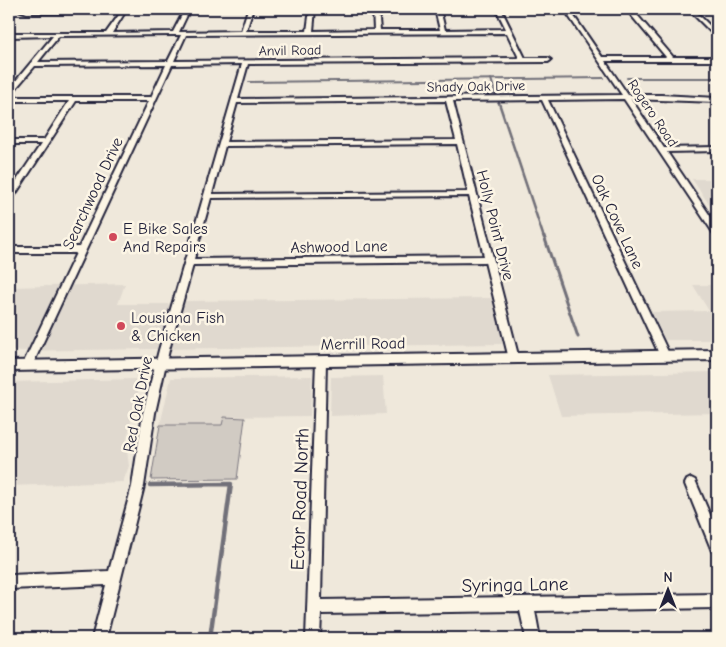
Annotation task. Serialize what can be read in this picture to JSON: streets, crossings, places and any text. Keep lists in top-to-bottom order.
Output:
{
  "streets": {
    "main road": ["Merrill Road"],
    "street": [
      "Anvil Road",
      "Shady Oak Drive",
      "Rogero Road",
      "Searchwood Drive",
      "Oak Cove Lane",
      "Holly Point Drive",
      "Ashwood Lane",
      "Red Oak Drive",
      "Ector Road North",
      "Syringa Lane"
    ]
  },
  "crossings": [
    ["Anvil Road", "Searchwood Drive"],
    ["Anvil Road", "Red Oak Drive"],
    ["Shady Oak Drive", "Rogero Road"],
    ["Shady Oak Drive", "Oak Cove Lane"],
    ["Shady Oak Drive", "Holly Point Drive"],
    ["Shady Oak Drive", "Red Oak Drive"],
    ["Searchwood Drive", "Merrill Road"],
    ["Oak Cove Lane", "Merrill Road"],
    ["Holly Point Drive", "Ashwood Lane"],
    ["Holly Point Drive", "Merrill Road"],
    ["Ashwood Lane", "Red Oak Drive"],
    ["Merrill Road", "Red Oak Drive"],
    ["Merrill Road", "Ector Road North"],
    ["Ector Road North", "Syringa Lane"]
  ],
  "places": ["E Bike Sales And Repairs", "Lousiana Fish & Chicken"],
  "north": "top"
}
